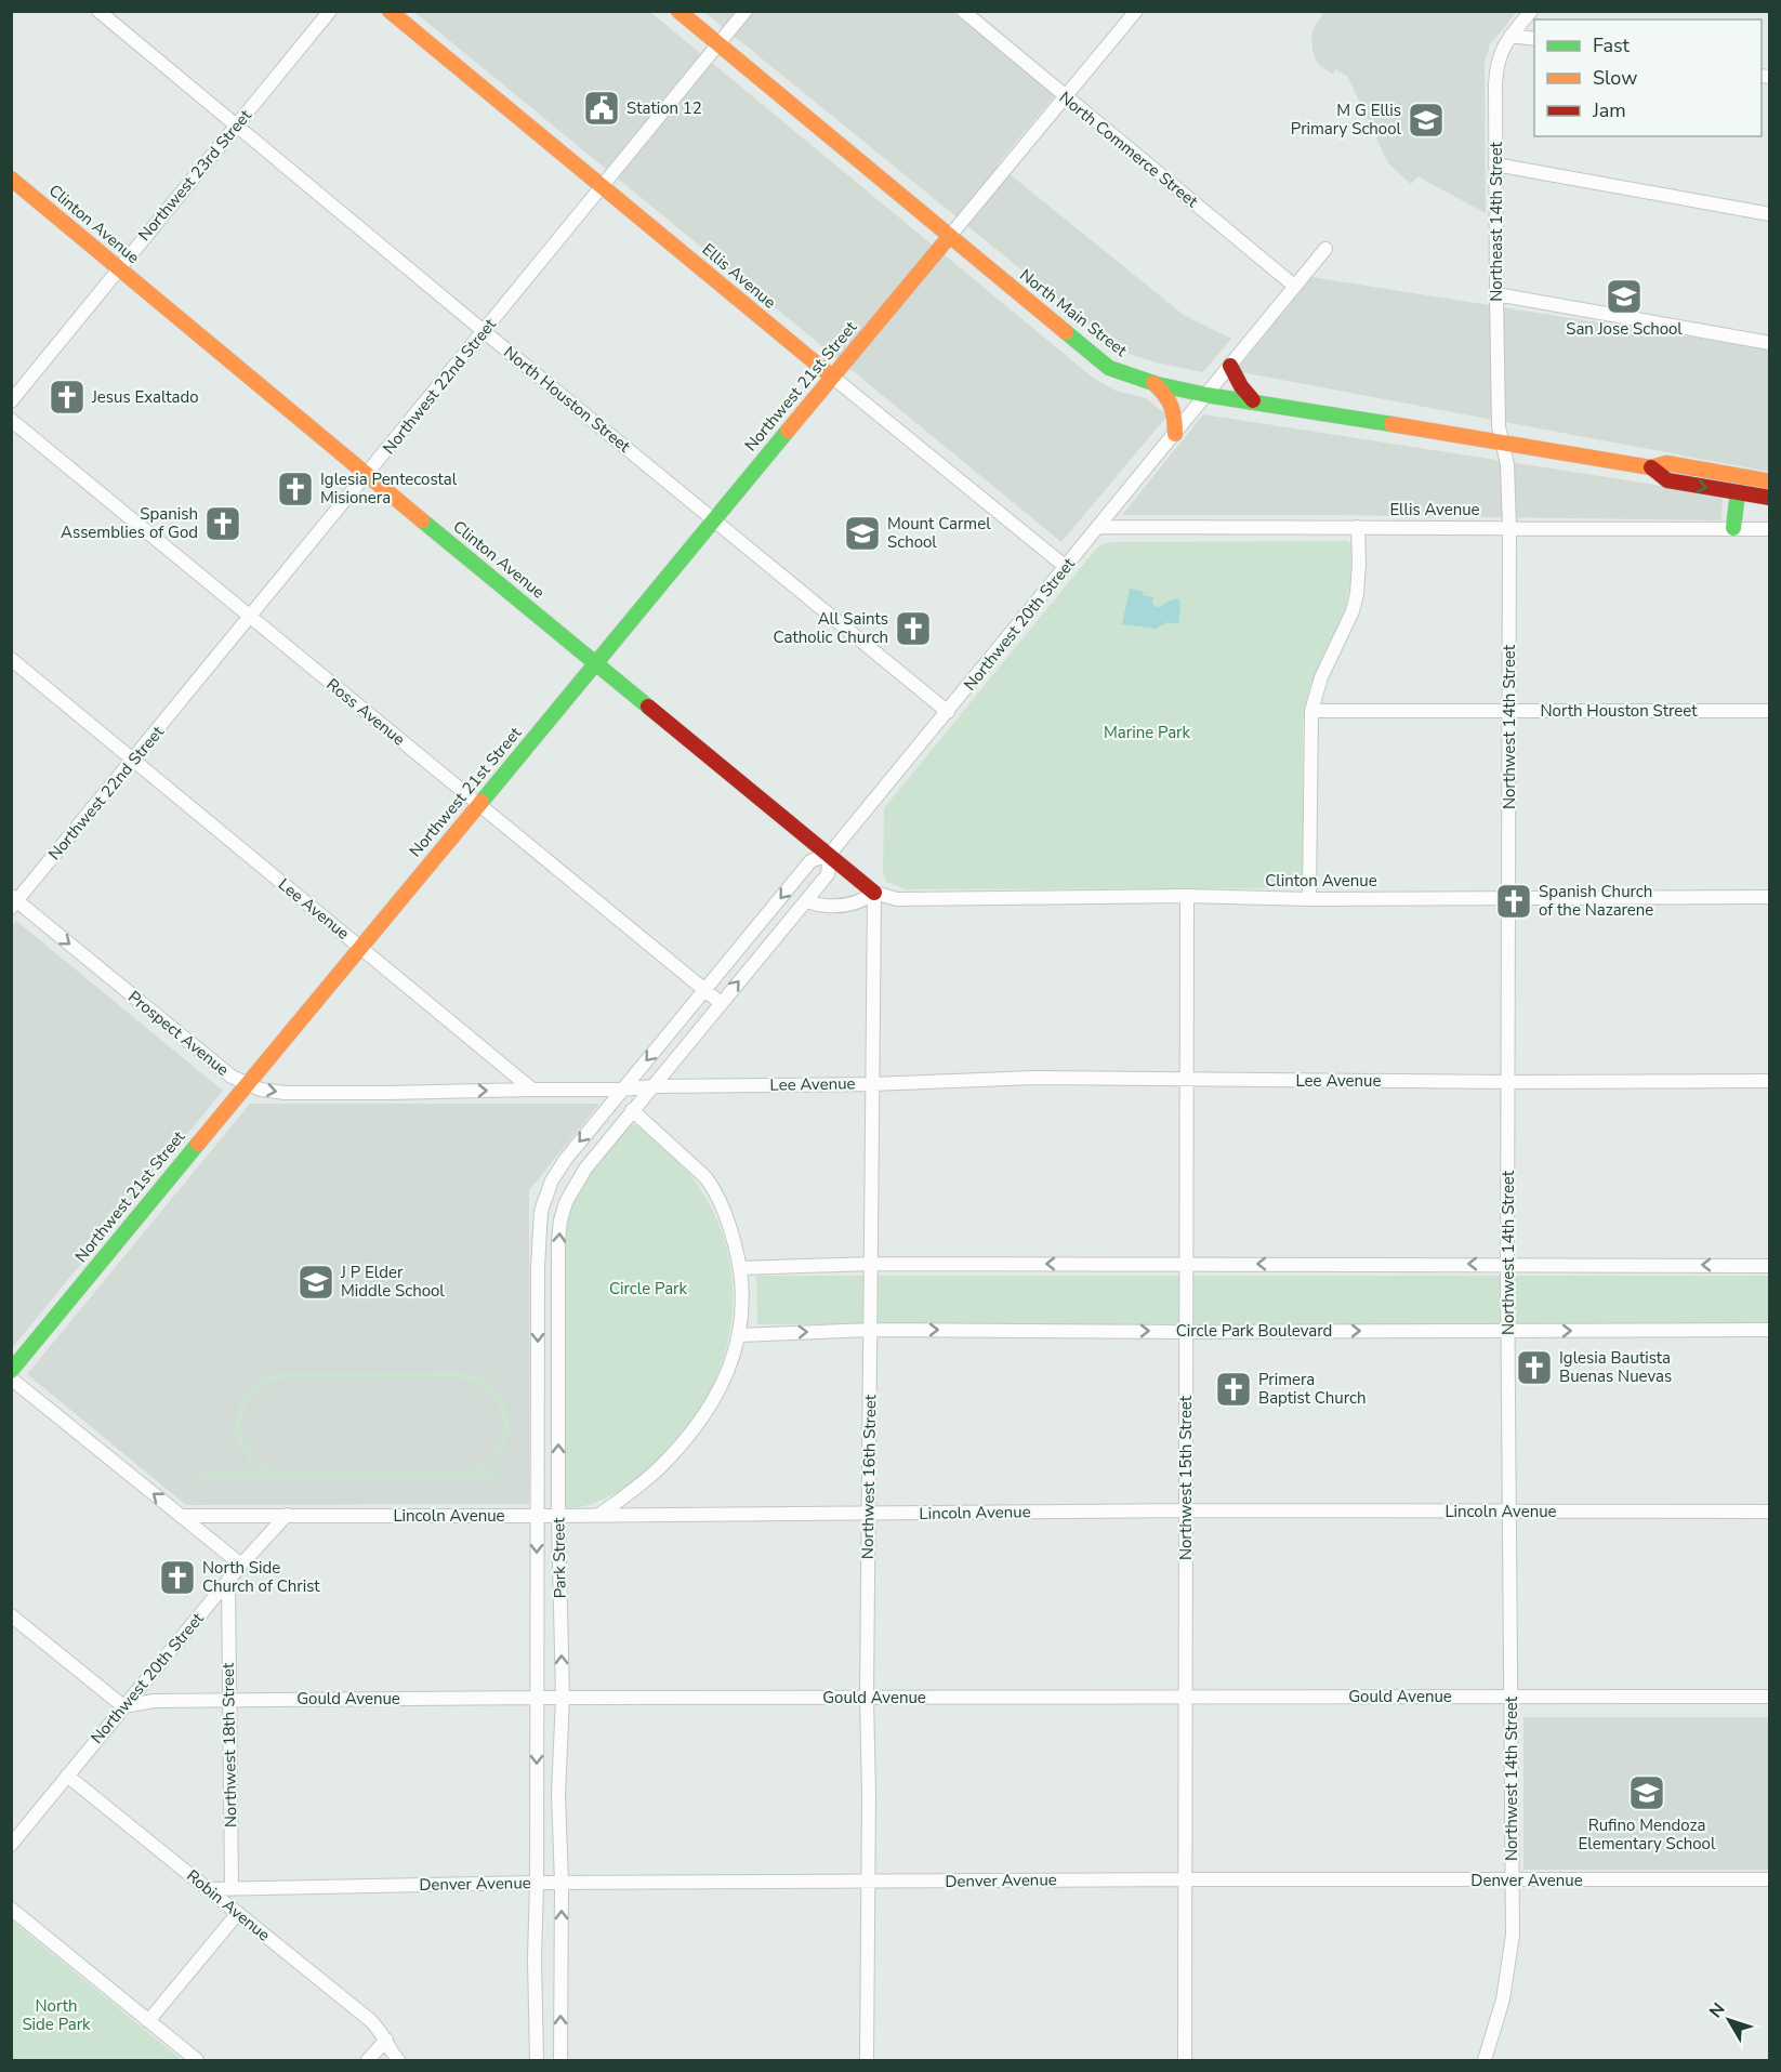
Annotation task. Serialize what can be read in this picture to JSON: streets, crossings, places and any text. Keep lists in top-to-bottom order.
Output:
{
  "streets": {
    "street": [
      "North Commerce Street",
      "Northwest 23rd Street",
      "Northeast 14th Street",
      "Clinton Avenue",
      "Ellis Avenue",
      "North Main Street",
      "Northwest 22nd Street",
      "Northwest 21st Street",
      "North Houston Street",
      "Northwest 20th Street",
      "Ross Avenue",
      "Northwest 14th Street",
      "Lee Avenue",
      "Prospect Avenue",
      "Circle Park Boulevard",
      "Northwest 16th Street",
      "Northwest 15th Street",
      "Lincoln Avenue",
      "Park Street",
      "Gould Avenue",
      "Northwest 18th Street",
      "Denver Avenue",
      "Robin Avenue"
    ]
  },
  "crossings": [
    ["North Commerce Street", "Northwest 20th Street"],
    ["Northwest 23rd Street", "Clinton Avenue"],
    ["Northwest 23rd Street", "North Houston Street"],
    ["Northeast 14th Street", "North Main Street"],
    ["Northeast 14th Street", "Northwest 14th Street"],
    ["Clinton Avenue", "Northwest 22nd Street"],
    ["Clinton Avenue", "Northwest 21st Street"],
    ["Clinton Avenue", "Northwest 20th Street"],
    ["Clinton Avenue", "Northwest 14th Street"],
    ["Clinton Avenue", "Northwest 16th Street"],
    ["Clinton Avenue", "Northwest 15th Street"],
    ["Ellis Avenue", "Northwest 22nd Street"],
    ["Ellis Avenue", "Northwest 21st Street"],
    ["Ellis Avenue", "Northwest 20th Street"],
    ["Ellis Avenue", "Northwest 14th Street"],
    ["North Main Street", "Northwest 22nd Street"],
    ["North Main Street", "Northwest 21st Street"],
    ["North Main Street", "Northwest 20th Street"],
    ["North Main Street", "Northwest 14th Street"],
    ["Northwest 22nd Street", "North Houston Street"],
    ["Northwest 22nd Street", "Ross Avenue"],
    ["Northwest 22nd Street", "Lee Avenue"],
    ["Northwest 22nd Street", "Prospect Avenue"],
    ["Northwest 21st Street", "North Houston Street"],
    ["Northwest 21st Street", "Ross Avenue"],
    ["Northwest 21st Street", "Lee Avenue"],
    ["Northwest 21st Street", "Prospect Avenue"],
    ["North Houston Street", "Northwest 20th Street"],
    ["North Houston Street", "Northwest 14th Street"],
    ["Northwest 20th Street", "Ross Avenue"],
    ["Northwest 20th Street", "Lee Avenue"],
    ["Northwest 20th Street", "Lincoln Avenue"],
    ["Northwest 20th Street", "Park Street"],
    ["Northwest 20th Street", "Gould Avenue"],
    ["Northwest 20th Street", "Northwest 18th Street"],
    ["Northwest 20th Street", "Robin Avenue"],
    ["Northwest 14th Street", "Lee Avenue"],
    ["Northwest 14th Street", "Circle Park Boulevard"],
    ["Northwest 14th Street", "Lincoln Avenue"],
    ["Northwest 14th Street", "Gould Avenue"],
    ["Northwest 14th Street", "Denver Avenue"],
    ["Lee Avenue", "Prospect Avenue"],
    ["Lee Avenue", "Northwest 16th Street"],
    ["Lee Avenue", "Northwest 15th Street"],
    ["Lee Avenue", "Park Street"],
    ["Circle Park Boulevard", "Northwest 16th Street"],
    ["Circle Park Boulevard", "Northwest 15th Street"],
    ["Northwest 16th Street", "Lincoln Avenue"],
    ["Northwest 16th Street", "Gould Avenue"],
    ["Northwest 16th Street", "Denver Avenue"],
    ["Northwest 15th Street", "Lincoln Avenue"],
    ["Northwest 15th Street", "Gould Avenue"],
    ["Northwest 15th Street", "Denver Avenue"],
    ["Lincoln Avenue", "Park Street"],
    ["Park Street", "Gould Avenue"],
    ["Park Street", "Denver Avenue"],
    ["Gould Avenue", "Northwest 18th Street"],
    ["Northwest 18th Street", "Denver Avenue"]
  ],
  "one_way": ["Prospect Avenue"],
  "parks": ["Marine Park", "Circle Park", "North Side Park"],
  "places": {
    "public building": ["Station 12"],
    "school or university": [
      "M G Ellis Primary School",
      "San Jose School",
      "Mount Carmel School",
      "J P Elder Middle School",
      "Rufino Mendoza Elementary School"
    ],
    "church": [
      "Jesus Exaltado",
      "Iglesia Pentecostal Misionera",
      "Spanish Assemblies of God",
      "All Saints Catholic Church",
      "Spanish Church of the Nazarene",
      "Iglesia Bautista Buenas Nuevas",
      "Primera Baptist Church",
      "North Side Church of Christ"
    ]
  },
  "legend": ["Fast", "Slow", "Jam"],
  "north": "top left"
}
